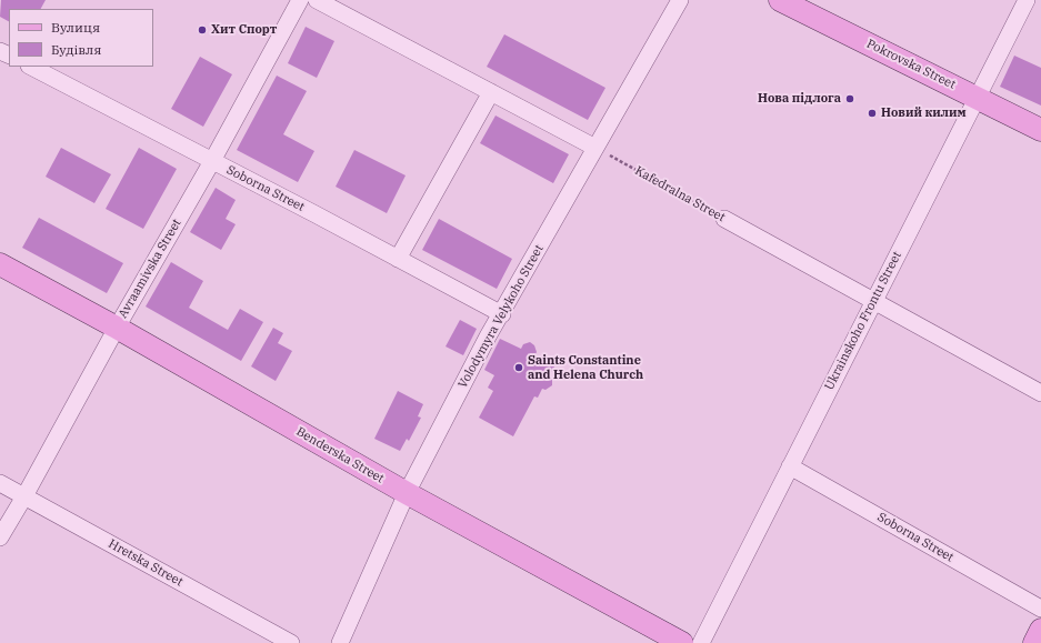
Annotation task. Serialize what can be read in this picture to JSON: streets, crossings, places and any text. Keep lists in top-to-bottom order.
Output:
{
  "streets": {
    "main road": ["Pokrovska Street", "Benderska Street"],
    "street": [
      "Soborna Street",
      "Kafedralna Street",
      "Avraamivska Street",
      "Volodymyra Velykoho Street",
      "Ukrainskoho Frontu Street",
      "Hretska Street"
    ]
  },
  "crossings": [
    ["Pokrovska Street", "Ukrainskoho Frontu Street"],
    ["Soborna Street", "Avraamivska Street"],
    ["Soborna Street", "Volodymyra Velykoho Street"],
    ["Soborna Street", "Ukrainskoho Frontu Street"],
    ["Kafedralna Street", "Volodymyra Velykoho Street"],
    ["Kafedralna Street", "Ukrainskoho Frontu Street"],
    ["Avraamivska Street", "Benderska Street"],
    ["Avraamivska Street", "Hretska Street"],
    ["Volodymyra Velykoho Street", "Benderska Street"]
  ],
  "places": [
    "Хит Спорт",
    "Нова підлога",
    "Новий килим",
    "Saints Constantine and Helena Church"
  ],
  "legend": ["Вулиця", "Будівля"]
}
